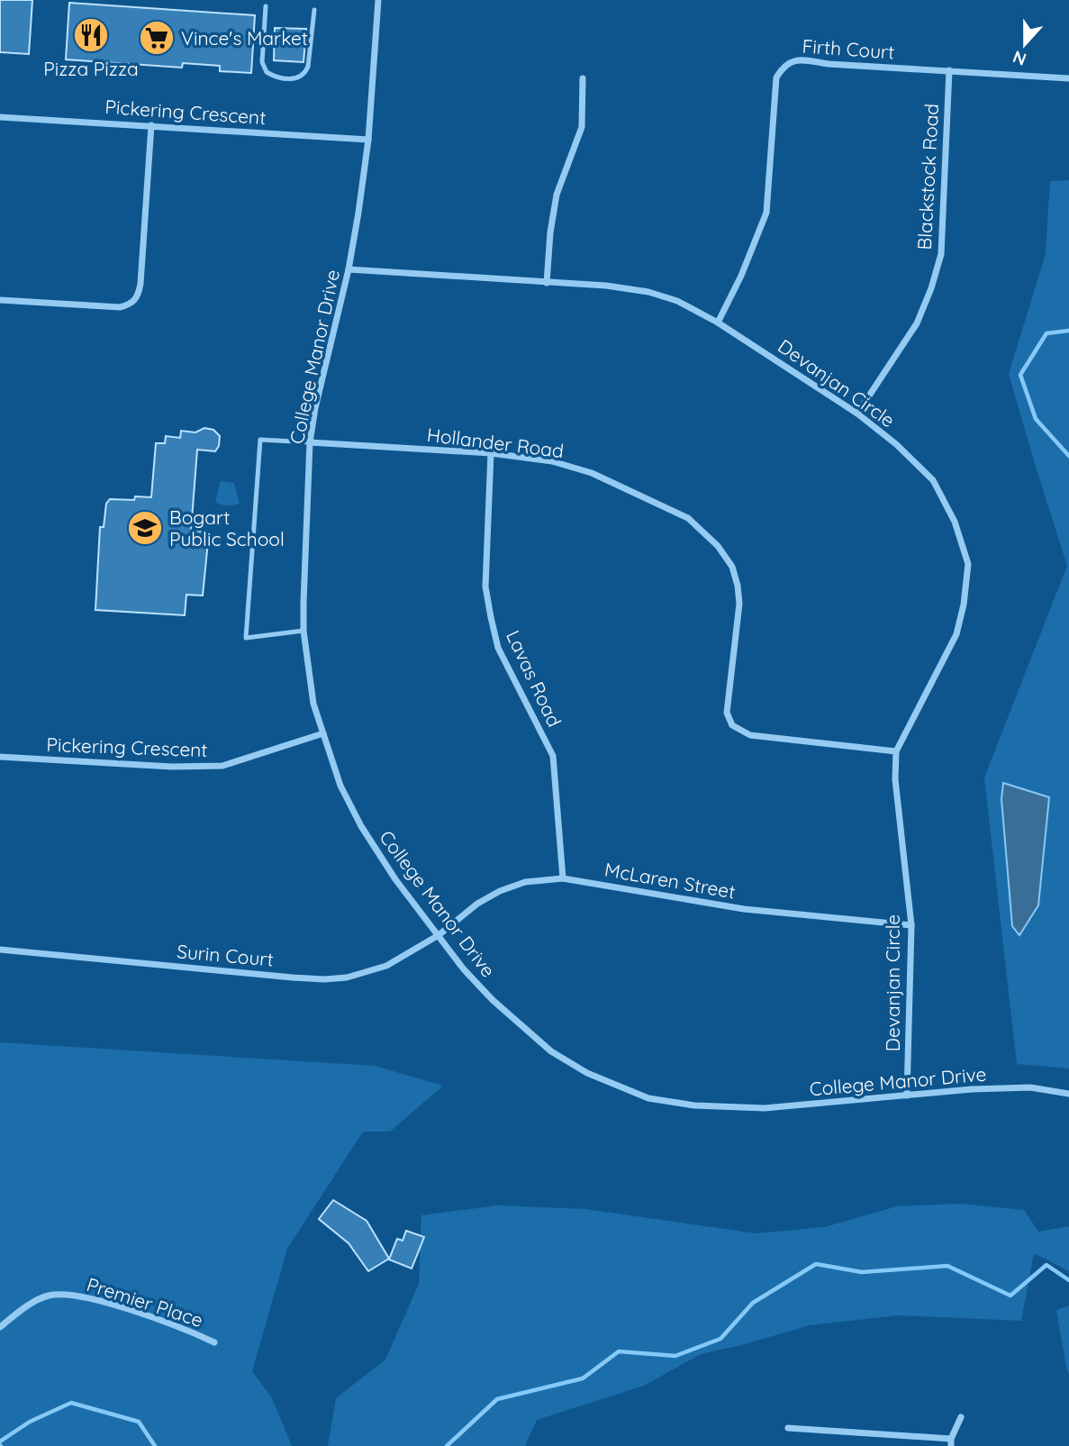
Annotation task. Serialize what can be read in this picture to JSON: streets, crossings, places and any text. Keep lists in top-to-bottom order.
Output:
{
  "streets": {
    "street": [
      "Firth Court",
      "Pickering Crescent",
      "Blackstock Road",
      "College Manor Drive",
      "Devanjan Circle",
      "Hollander Road",
      "Lavas Road",
      "McLaren Street",
      "Surin Court",
      "Premier Place"
    ]
  },
  "crossings": [
    ["Firth Court", "Blackstock Road"],
    ["Firth Court", "Devanjan Circle"],
    ["Pickering Crescent", "College Manor Drive"],
    ["Blackstock Road", "Devanjan Circle"],
    ["College Manor Drive", "Devanjan Circle"],
    ["College Manor Drive", "Hollander Road"],
    ["College Manor Drive", "McLaren Street"],
    ["College Manor Drive", "Surin Court"],
    ["Devanjan Circle", "Hollander Road"],
    ["Devanjan Circle", "McLaren Street"],
    ["Hollander Road", "Lavas Road"],
    ["Lavas Road", "McLaren Street"],
    ["McLaren Street", "Surin Court"]
  ],
  "places": {
    "restaurant": ["Pizza Pizza"],
    "supermarket": ["Vince's Market"],
    "school or university": ["Bogart Public School"]
  },
  "north": "bottom"
}
